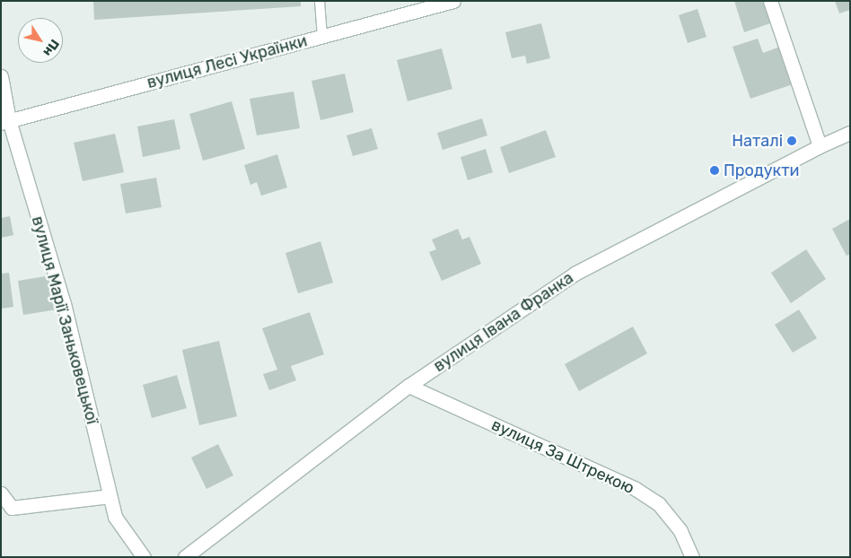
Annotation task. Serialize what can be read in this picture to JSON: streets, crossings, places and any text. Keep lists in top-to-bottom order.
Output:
{
  "streets": {
    "street": [
      "вулиця Лесі Українки",
      "вулиця Марії Заньковецької",
      "вулиця Івана Франка",
      "вулиця За Штрекою"
    ]
  },
  "crossings": [
    ["вулиця Лесі Українки", "вулиця Марії Заньковецької"],
    ["вулиця Івана Франка", "вулиця За Штрекою"]
  ],
  "places": ["Наталi", "Продукти"],
  "north": "bottom right"
}
